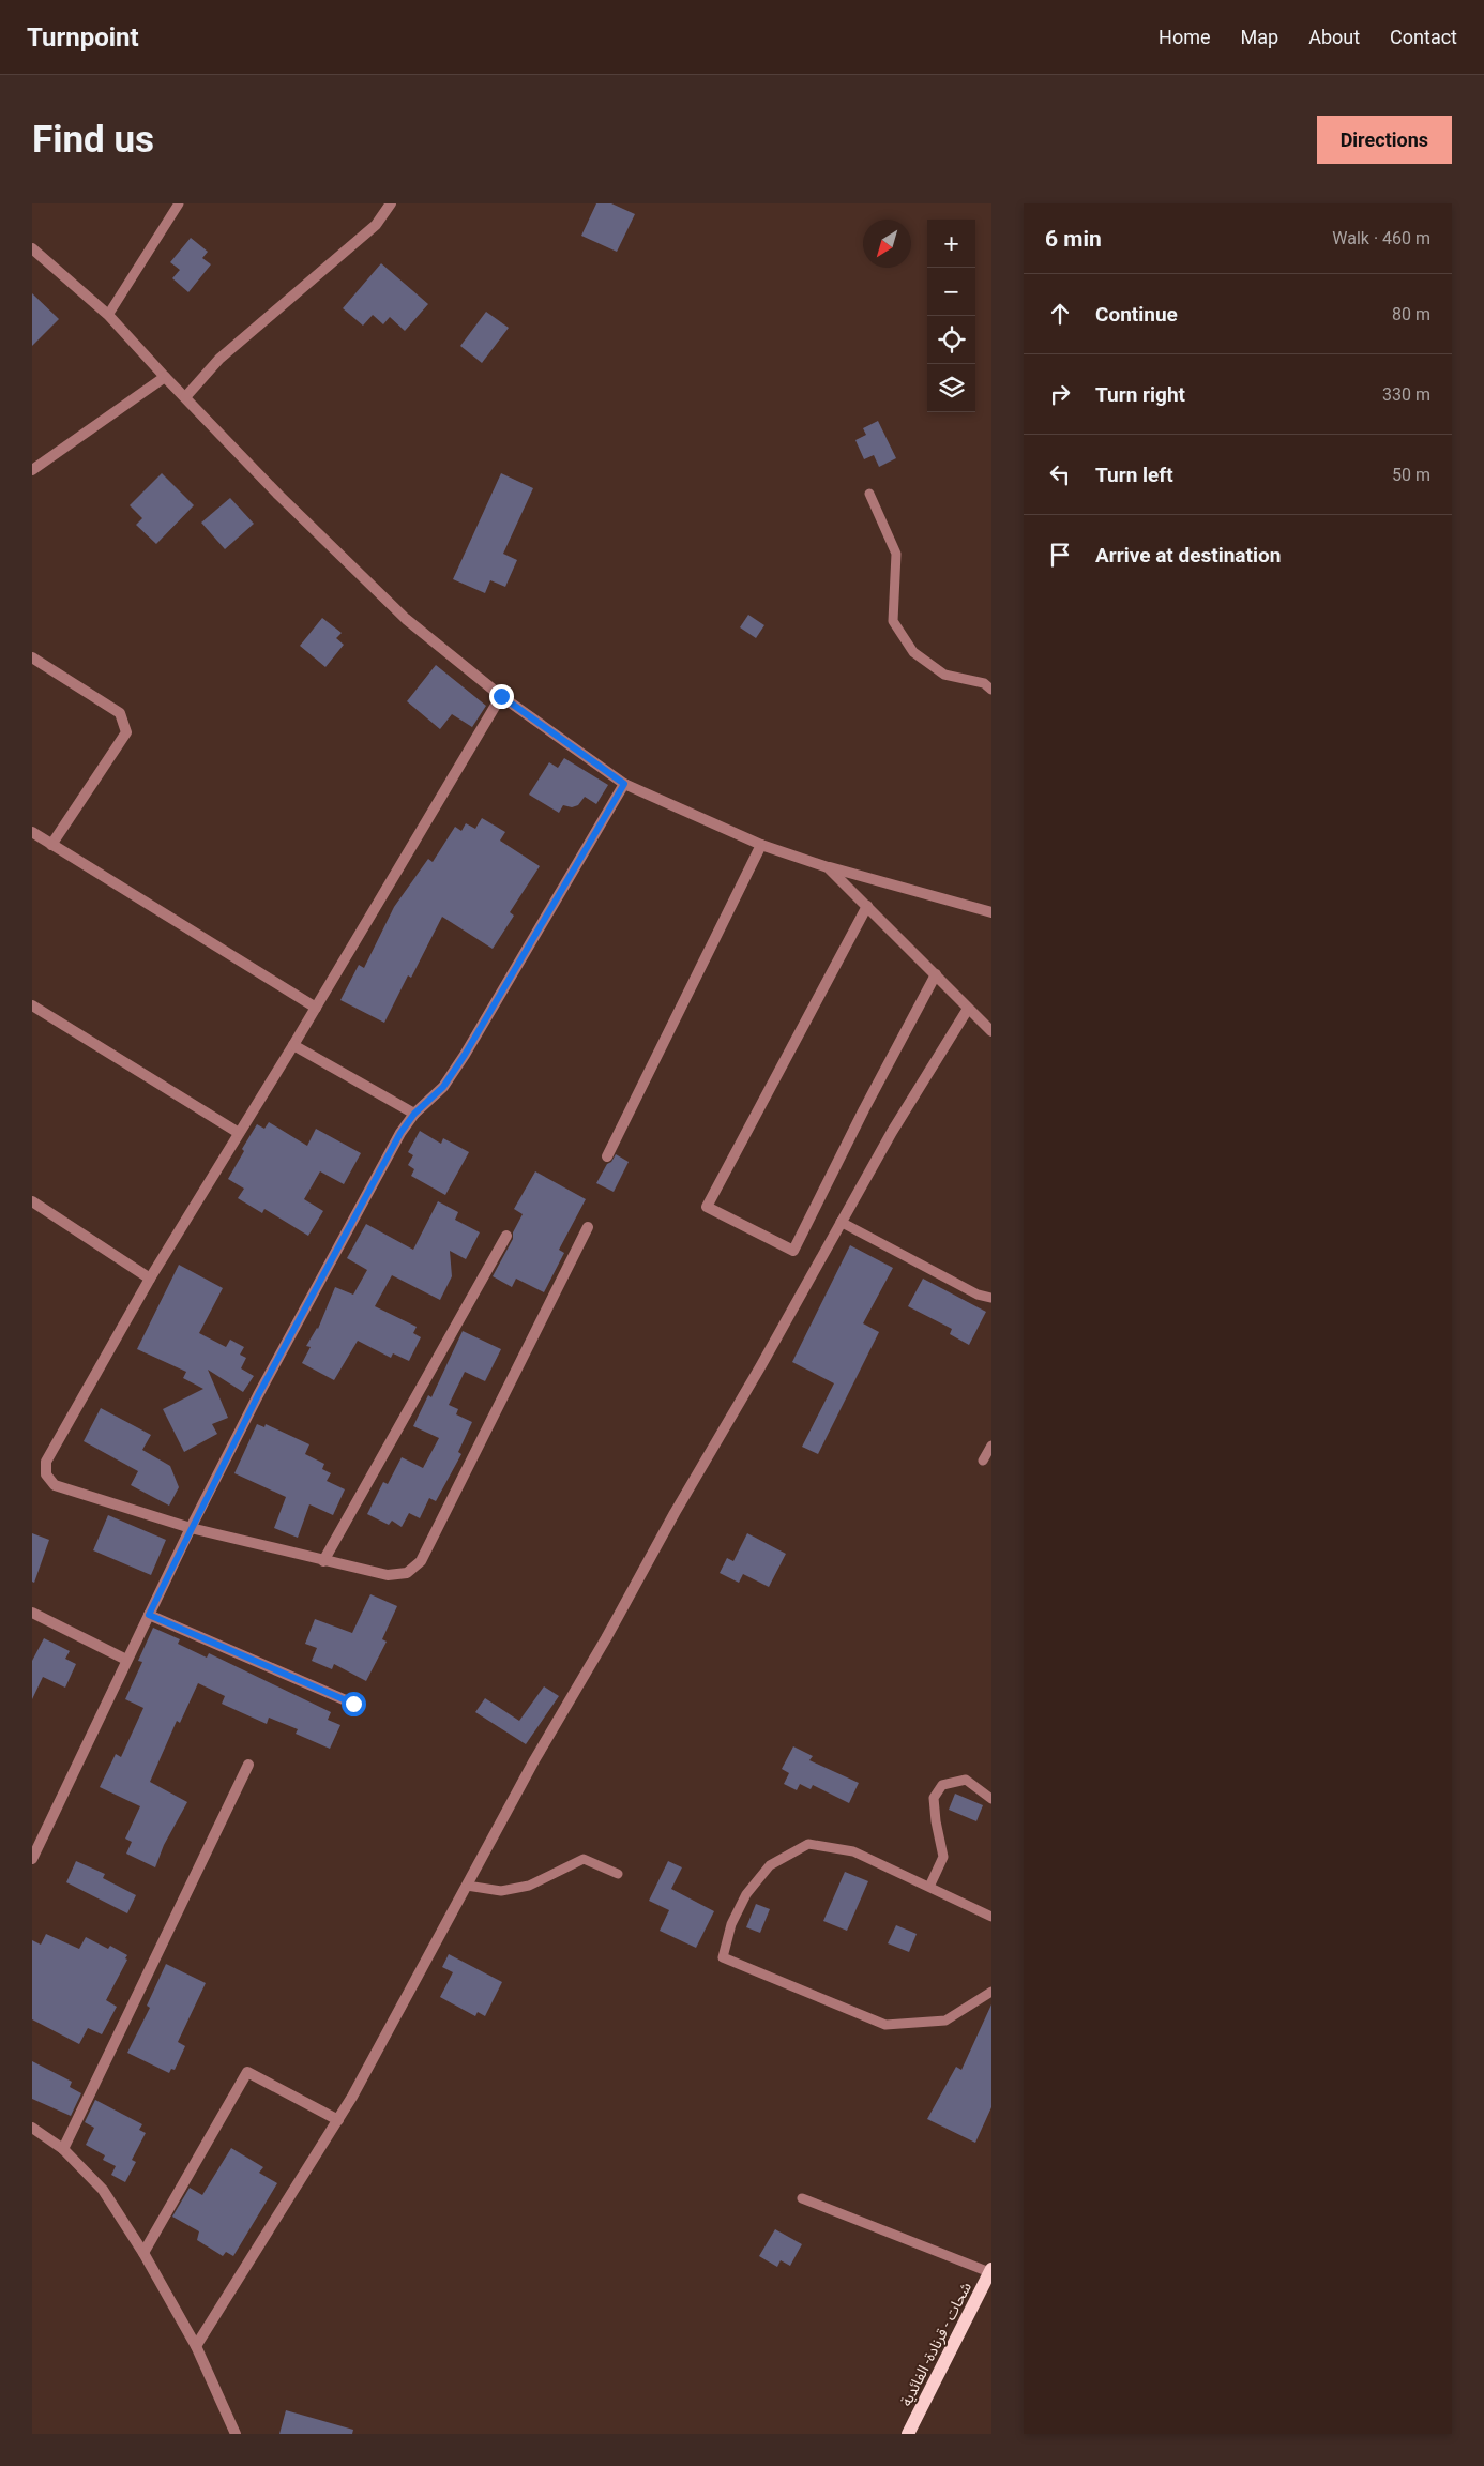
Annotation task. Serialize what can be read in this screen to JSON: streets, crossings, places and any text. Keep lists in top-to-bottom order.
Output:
{
  "streets": {
    "main road": ["شحات - قرنادة- الفائدية"]
  },
  "north": "bottom left",
  "page": {
    "header": "Turnpoint",
    "nav": [
      "Home",
      "Map",
      "About",
      "Contact"
    ],
    "buttons": "Directions",
    "title": "Find us",
    "heading": ["6 min", "Walk · 460 m"],
    "map_buttons": ["+", "−"],
    "list": [
      ["Continue", "80 m"],
      ["Turn right", "330 m"],
      ["Turn left", "50 m"],
      "Arrive at destination"
    ]
  }
}
